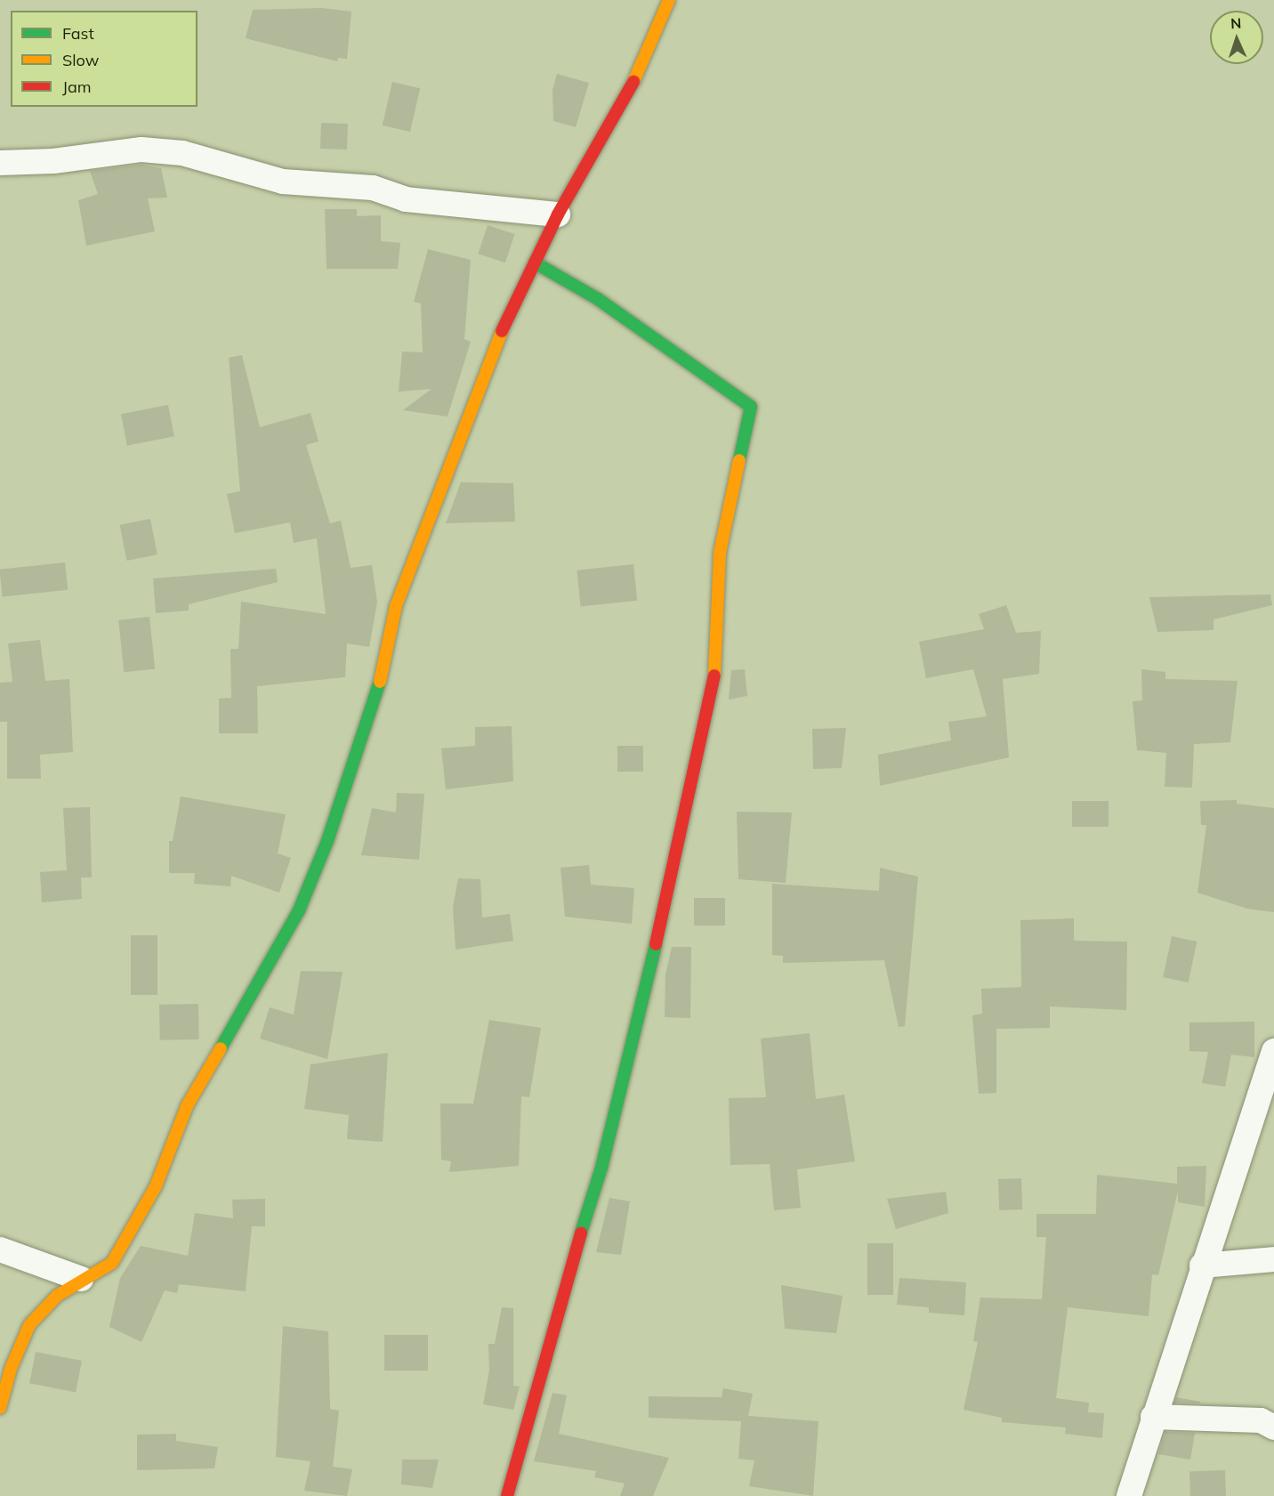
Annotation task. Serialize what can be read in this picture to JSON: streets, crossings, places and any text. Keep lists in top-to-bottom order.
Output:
{
  "legend": ["Fast", "Slow", "Jam"],
  "north": "top"
}
